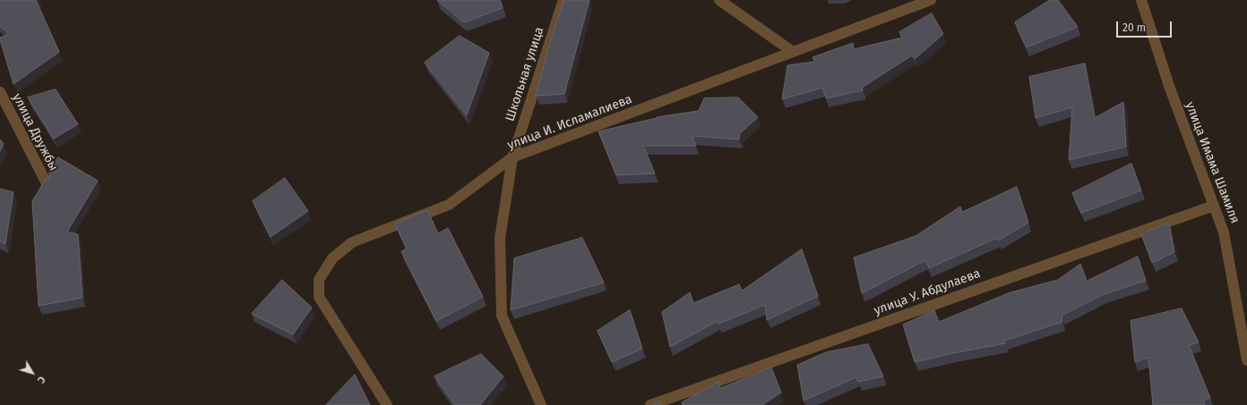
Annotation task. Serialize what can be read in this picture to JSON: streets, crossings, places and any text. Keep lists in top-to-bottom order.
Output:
{
  "streets": {
    "street": [
      "Школьная улица",
      "улица И. Исламалиева",
      "улица Дружбы",
      "улица Имама Шамиля",
      "улица У. Абдулаева"
    ]
  },
  "crossings": [
    ["Школьная улица", "улица И. Исламалиева"],
    ["улица Имама Шамиля", "улица У. Абдулаева"]
  ],
  "scale_bar": "20 m",
  "north": "bottom right"
}
